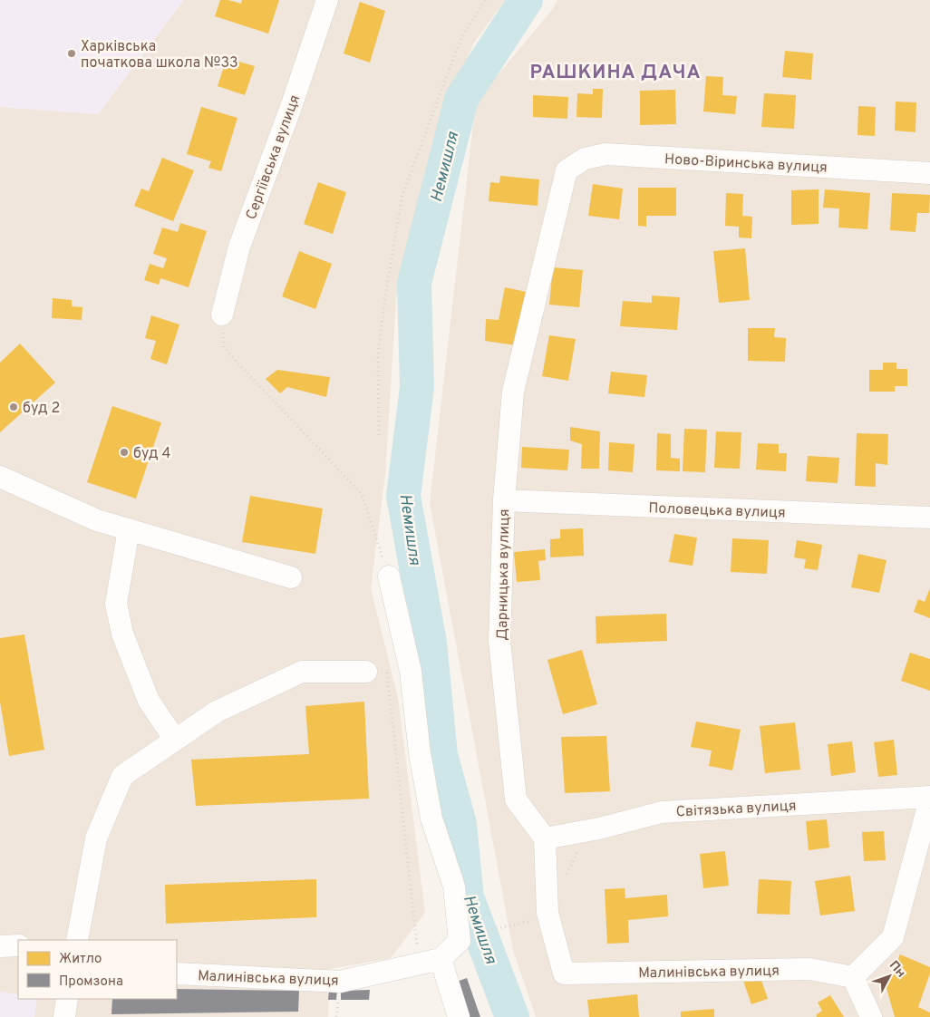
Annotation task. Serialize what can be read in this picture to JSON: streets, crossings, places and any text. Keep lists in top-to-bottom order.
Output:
{
  "streets": {
    "street": [
      "Сергіївська вулиця",
      "Ново-Віринська вулиця",
      "Половецька вулиця",
      "Дарницька вулиця",
      "Світязька вулиця",
      "Малинівська вулиця"
    ]
  },
  "crossings": [
    ["Ново-Віринська вулиця", "Дарницька вулиця"],
    ["Половецька вулиця", "Дарницька вулиця"],
    ["Дарницька вулиця", "Світязька вулиця"],
    ["Дарницька вулиця", "Малинівська вулиця"],
    ["Світязька вулиця", "Малинівська вулиця"]
  ],
  "districts": ["РАШКИНА ДАЧА"],
  "water": ["Немишля"],
  "places": ["Харківська початкова школа №33", "буд 2", "буд 4"],
  "legend": ["Житло", "Промзона"],
  "north": "top right"
}
